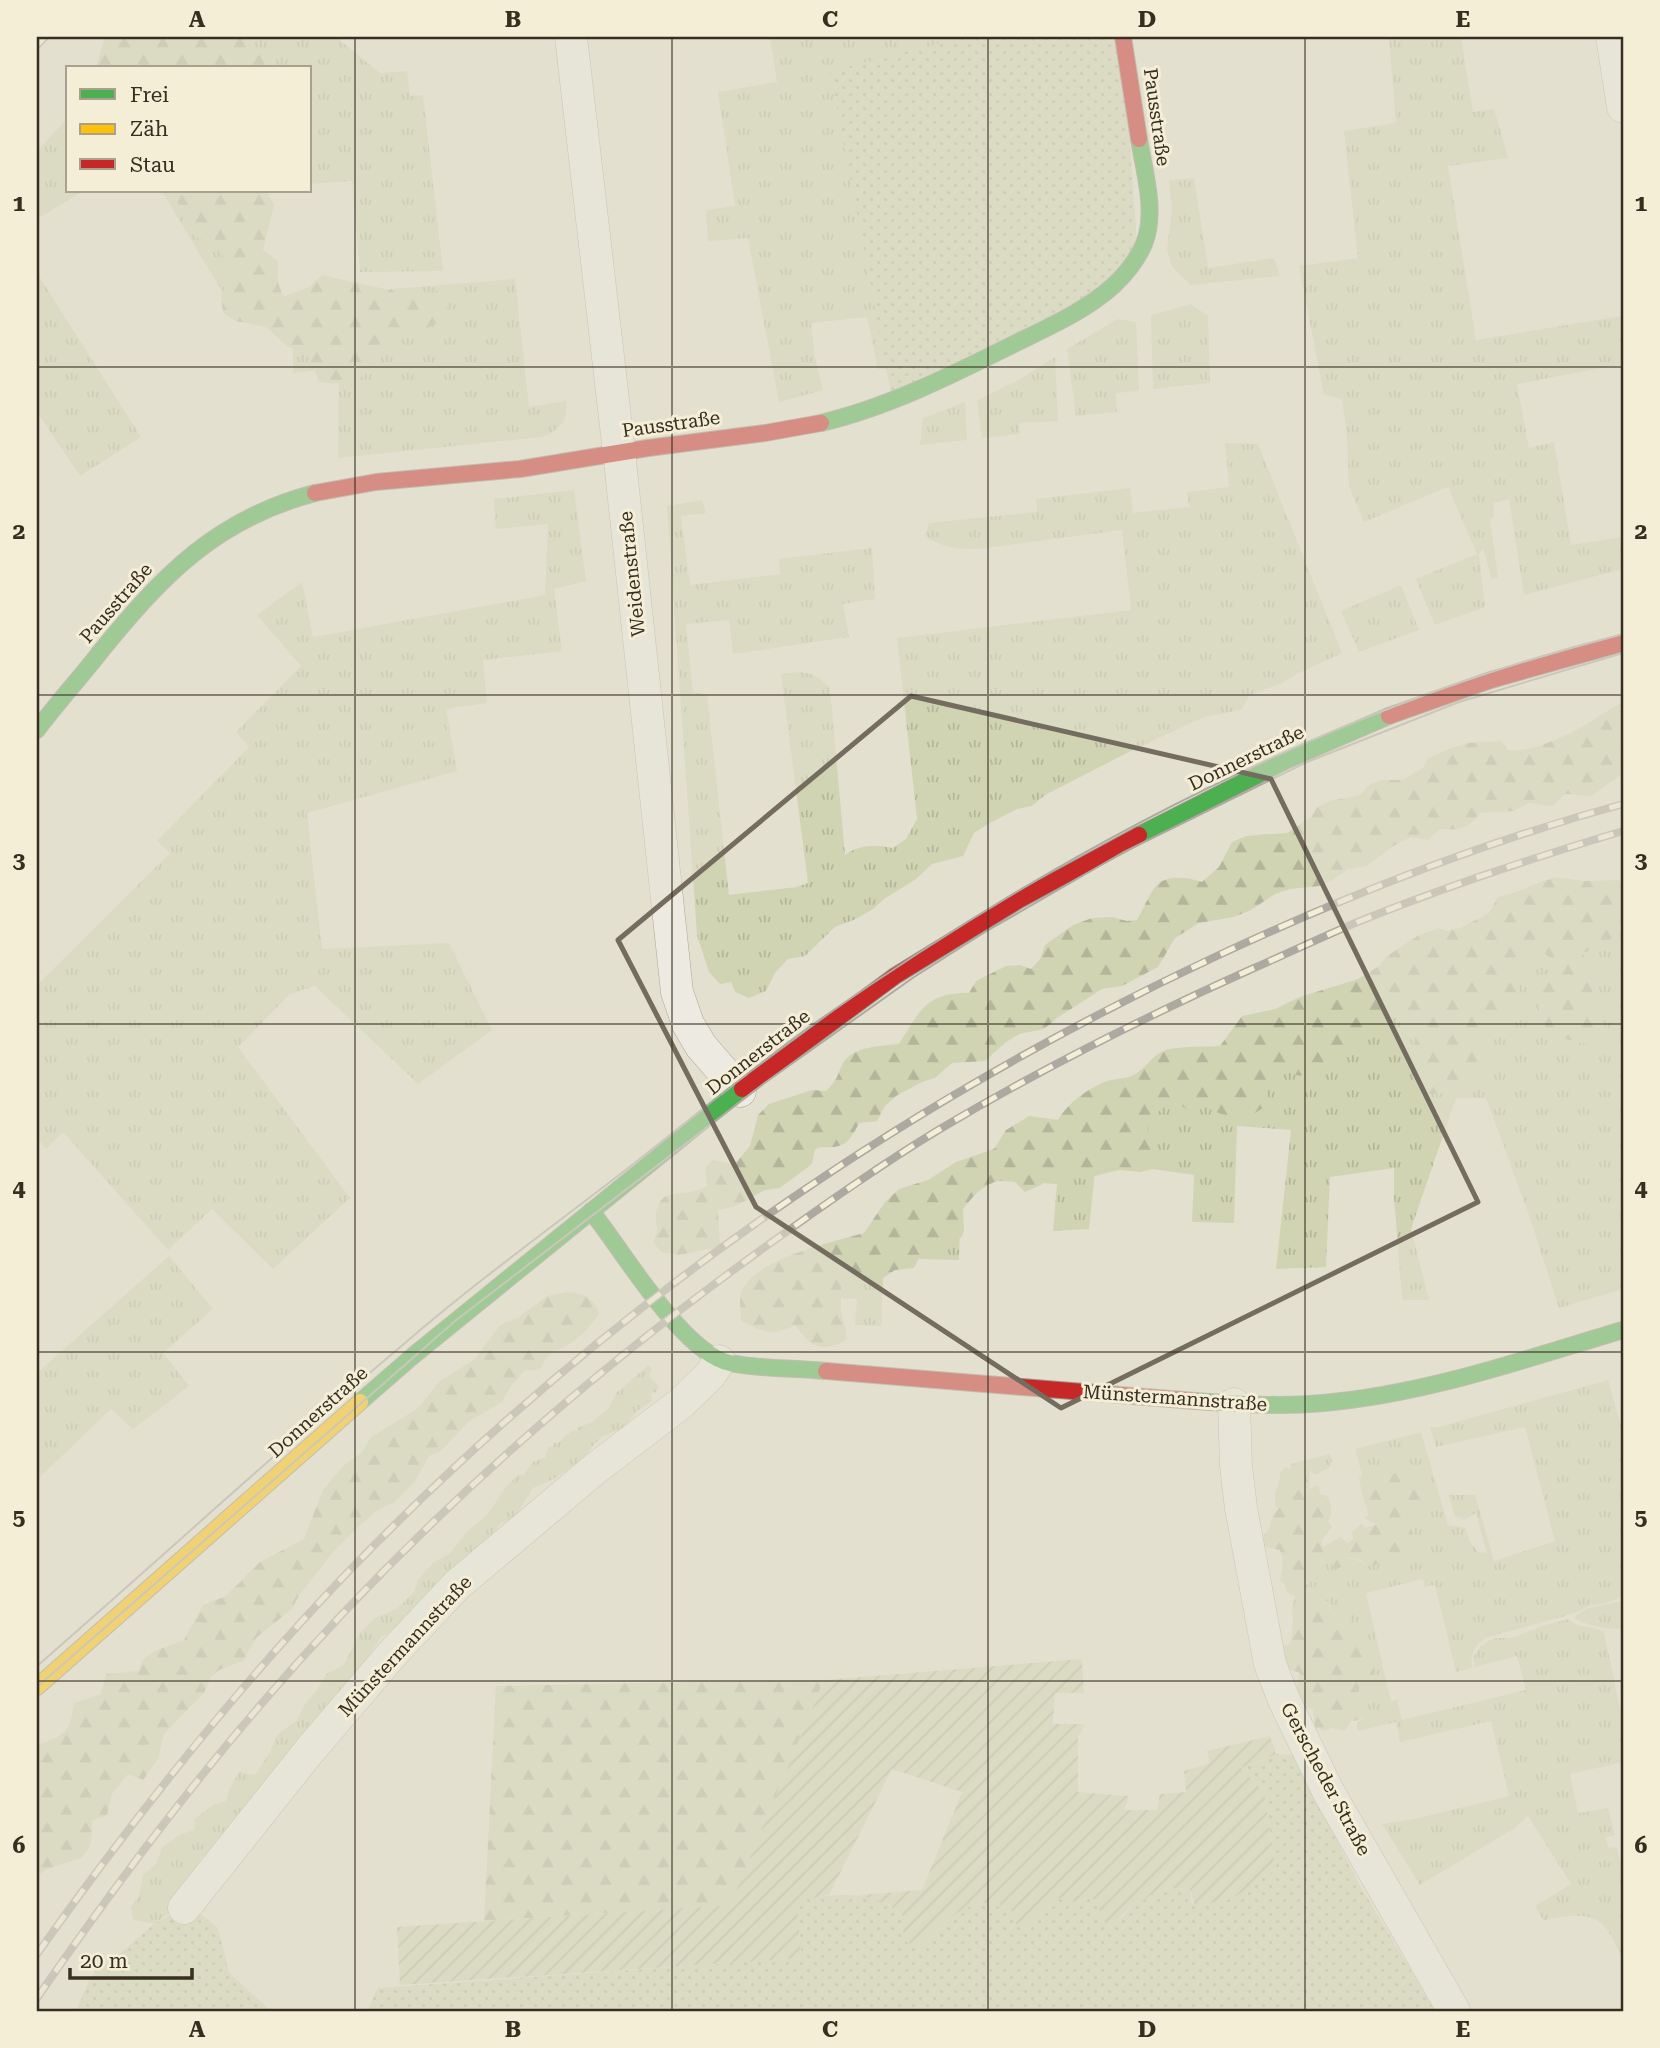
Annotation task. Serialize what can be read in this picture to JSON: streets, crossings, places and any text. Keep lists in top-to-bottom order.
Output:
{
  "streets": {
    "street": [
      "Pausstraße",
      "Weidenstraße",
      "Donnerstraße",
      "Münstermannstraße",
      "Gerscheder Straße"
    ]
  },
  "crossings": [
    ["Pausstraße", "Weidenstraße"],
    ["Weidenstraße", "Donnerstraße"],
    ["Münstermannstraße", "Gerscheder Straße"]
  ],
  "legend": ["Frei", "Zäh", "Stau"],
  "scale_bar": "20 m",
  "grid": {
    "columns": [
      "A",
      "B",
      "C",
      "D",
      "E"
    ],
    "rows": [
      "1",
      "2",
      "3",
      "4",
      "5",
      "6"
    ]
  }
}
